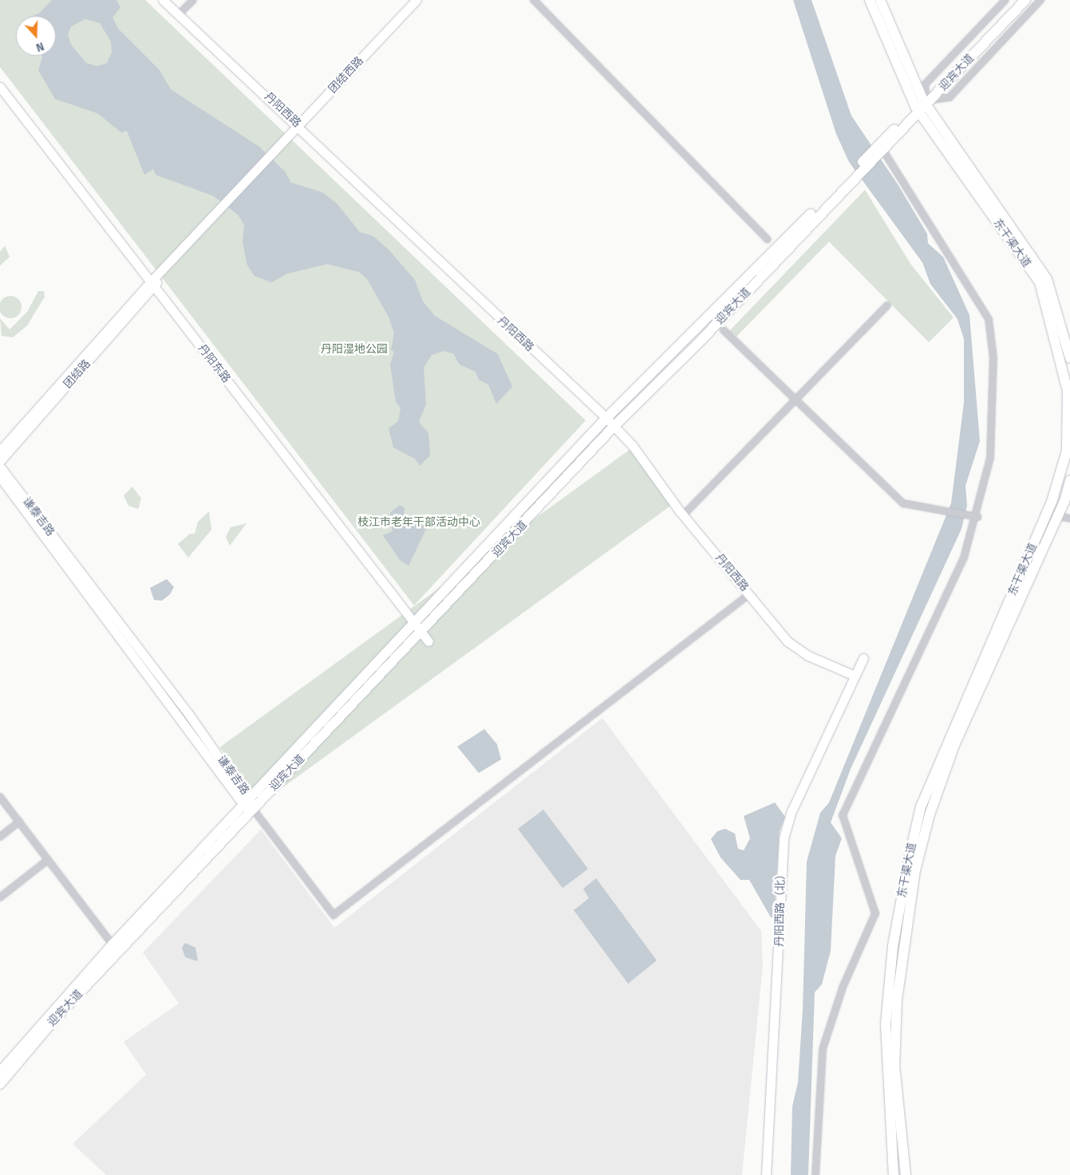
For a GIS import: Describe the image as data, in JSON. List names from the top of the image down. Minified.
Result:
{"streets":{"main road":["迎宾大道","东干渠大道"],"street":["团结西路","丹阳西路","丹阳东路","团结路","谦泰吉路","丹阳西路（北）"]},"crossings":[["迎宾大道","丹阳西路"],["迎宾大道","东干渠大道"],["迎宾大道","丹阳东路"],["迎宾大道","谦泰吉路"],["团结西路","丹阳西路"],["团结西路","丹阳东路"],["团结西路","团结路"],["丹阳西路","丹阳西路（北）"],["丹阳东路","团结路"]],"parks":["丹阳湿地公园","枝江市老年干部活动中心"],"north":"bottom"}
